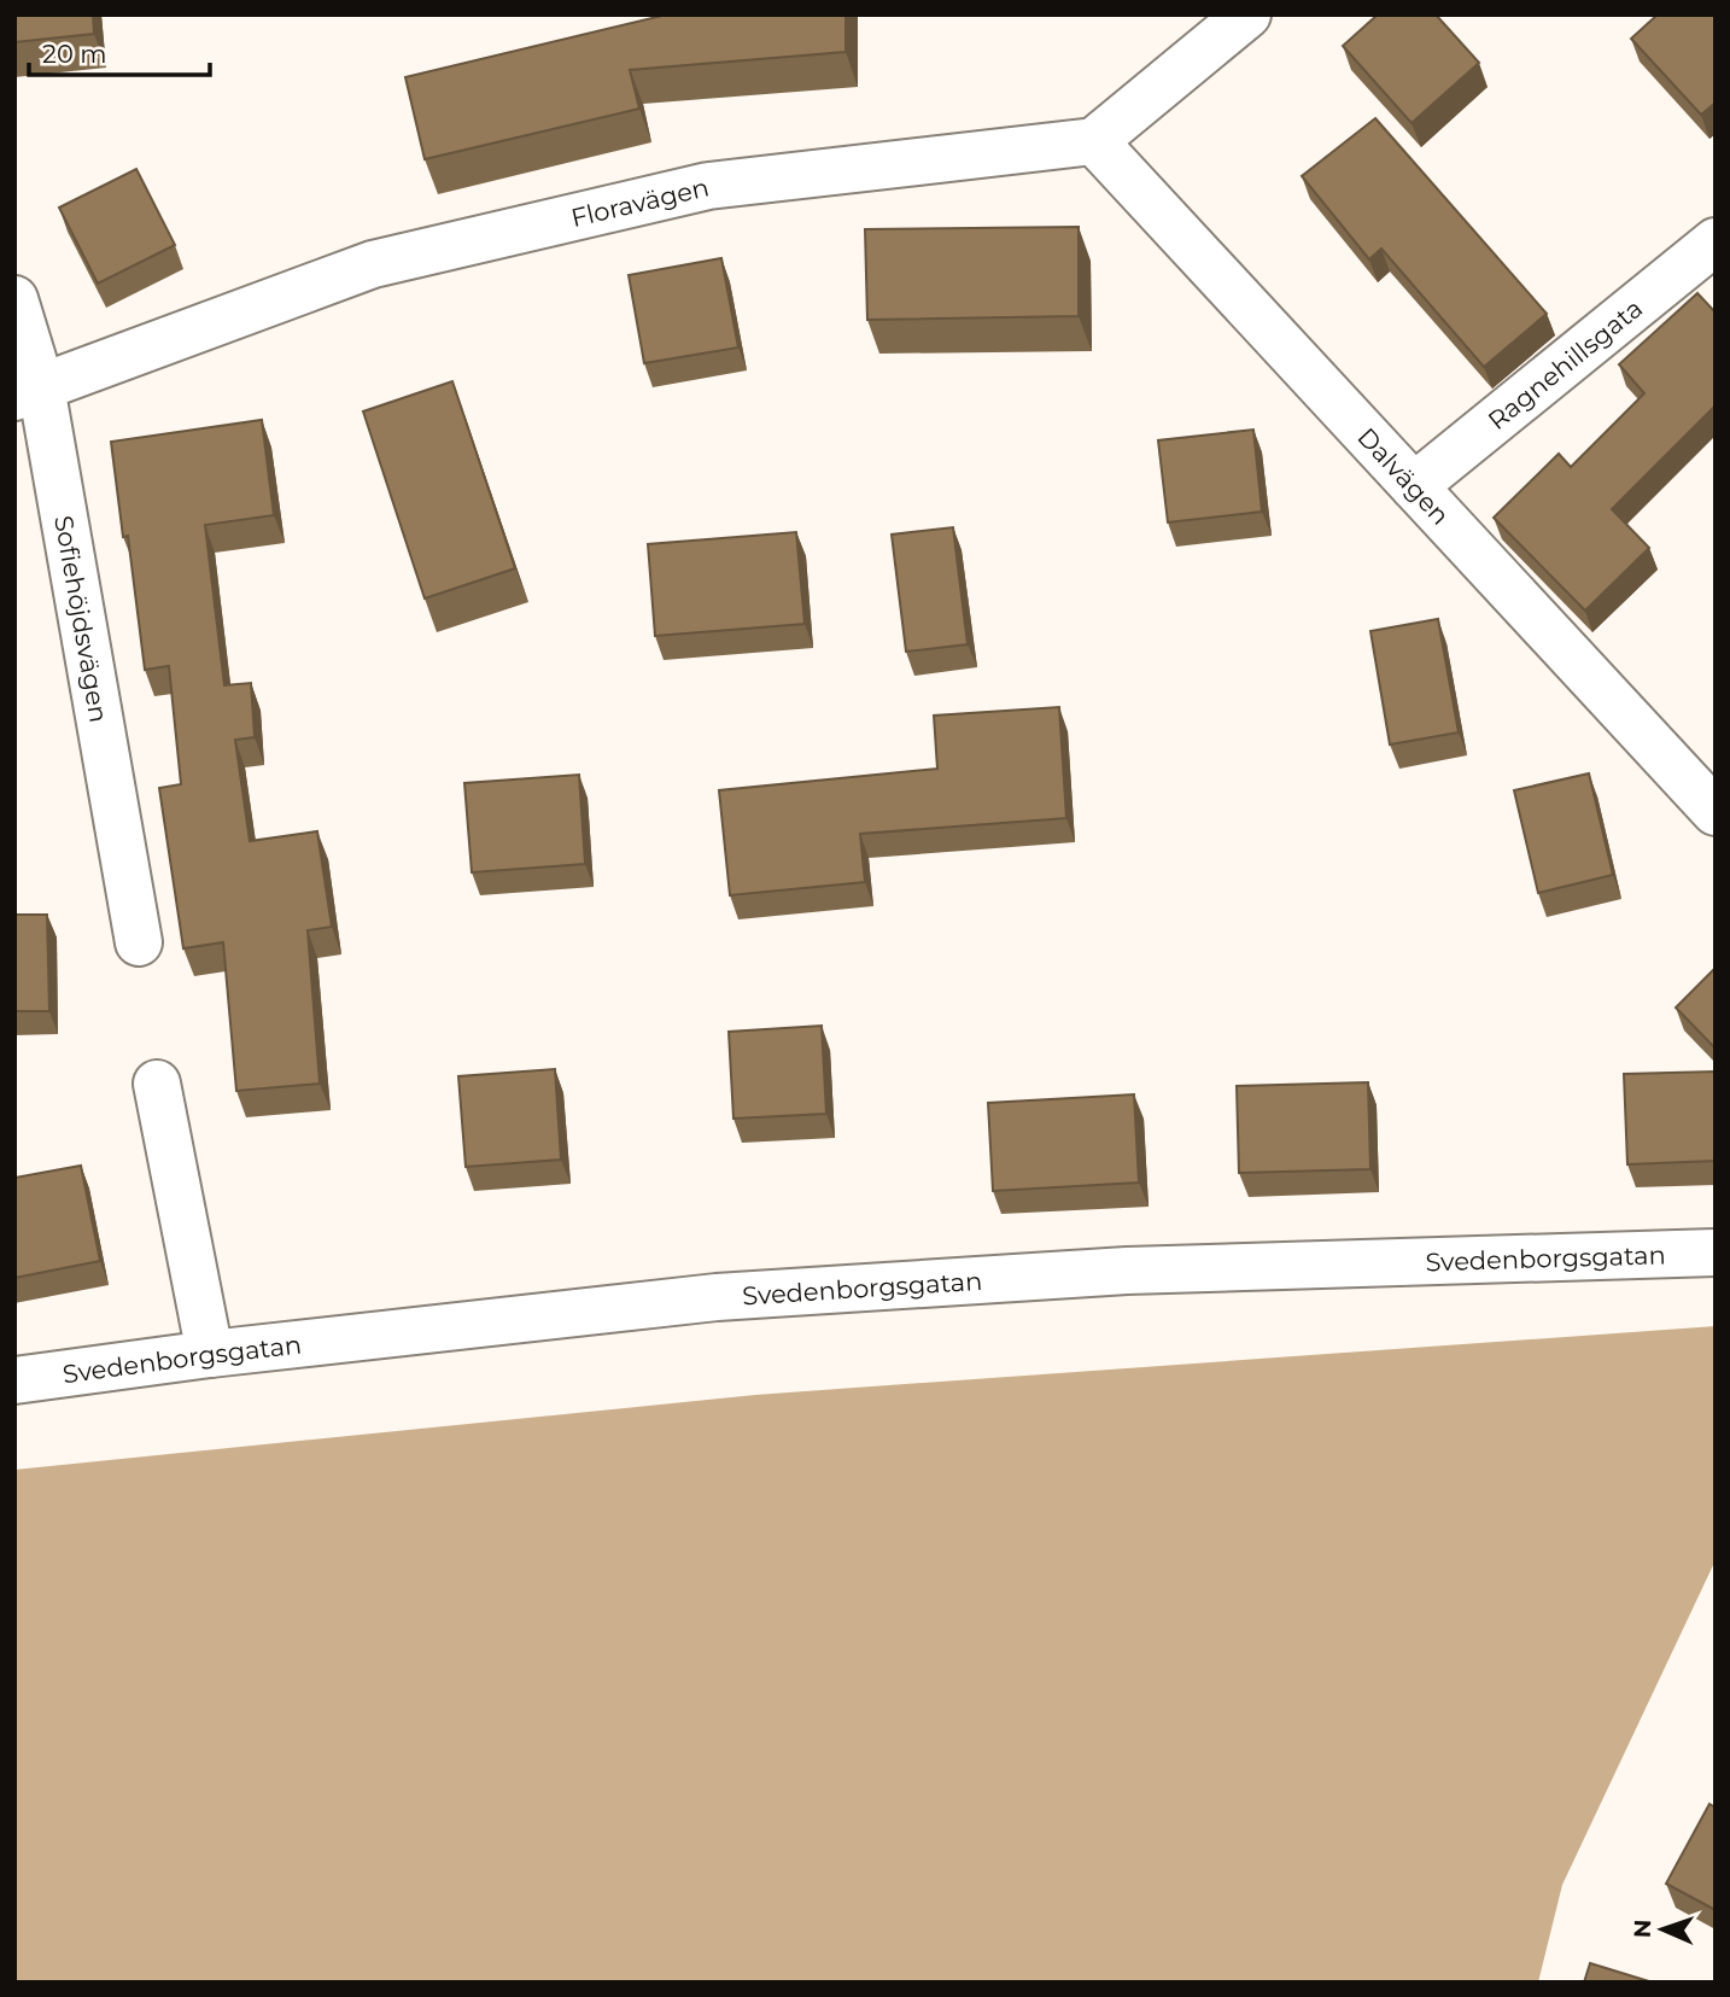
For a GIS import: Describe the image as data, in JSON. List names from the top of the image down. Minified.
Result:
{"streets":{"street":["Floravägen","Ragnehillsgata","Dalvägen","Sofiehöjdsvägen","Svedenborgsgatan"]},"crossings":[["Floravägen","Dalvägen"],["Floravägen","Sofiehöjdsvägen"],["Ragnehillsgata","Dalvägen"]],"scale_bar":"20 m","north":"left"}
